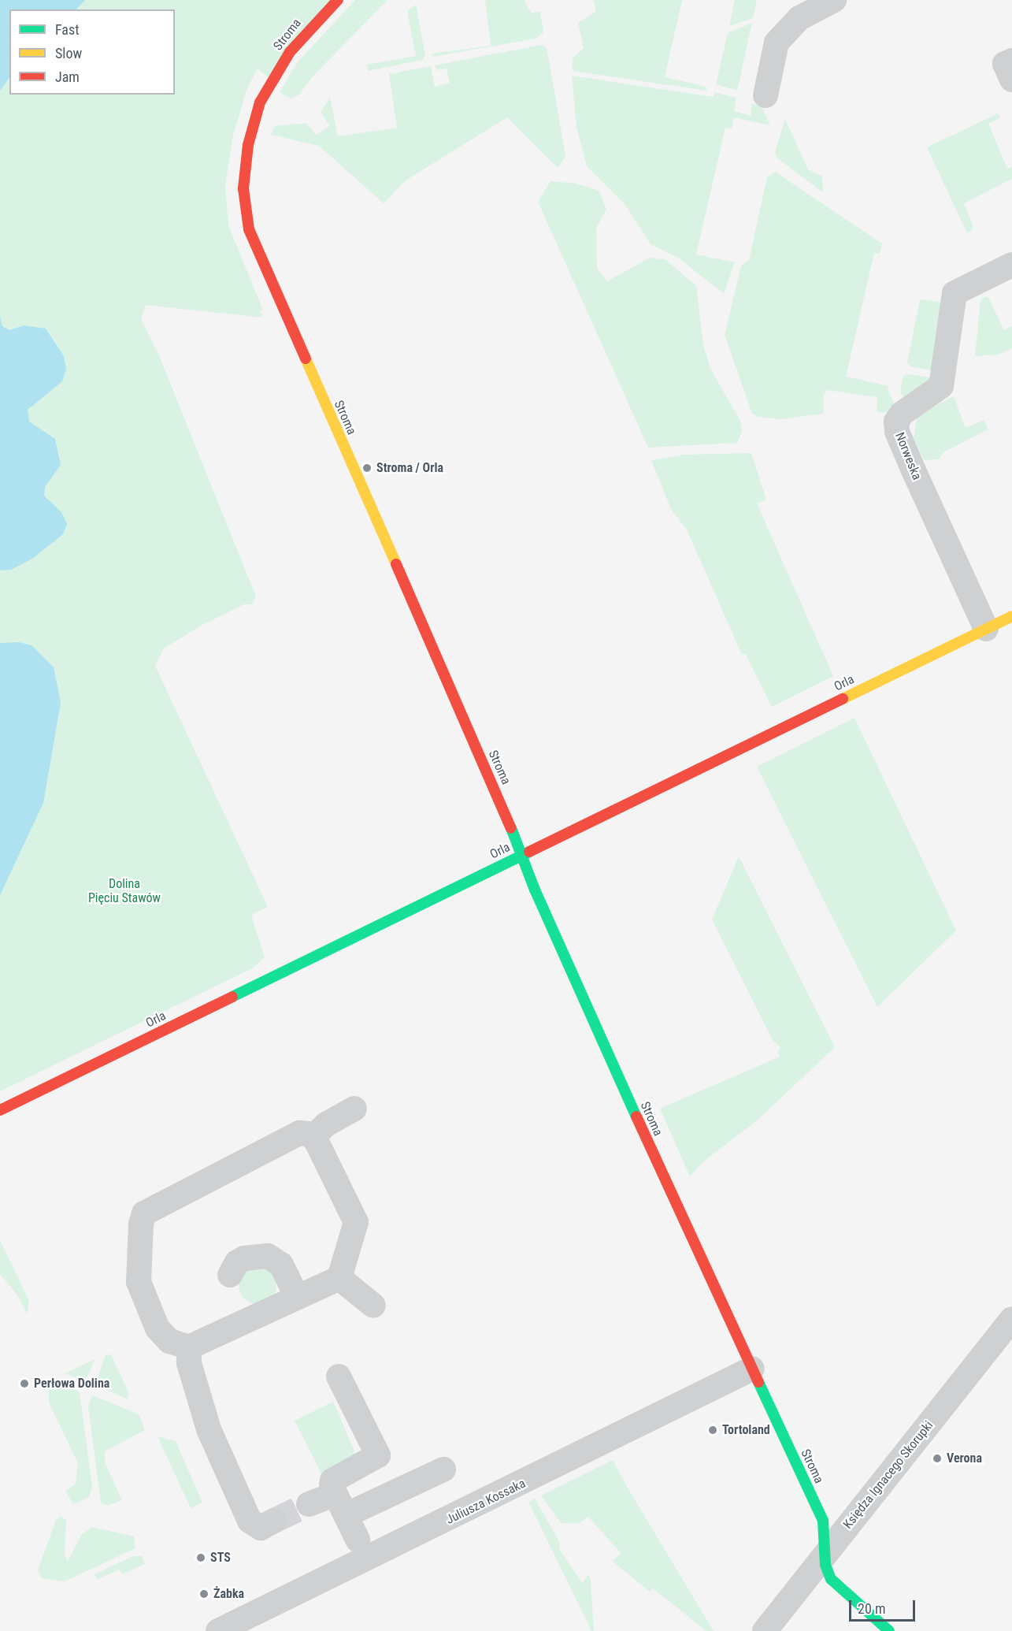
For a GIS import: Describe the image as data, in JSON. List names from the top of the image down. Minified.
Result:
{"streets":{"street":["Stroma","Norweska","Orla","Księdza Ignacego Skorupki","Juliusza Kossaka"]},"crossings":[["Stroma","Orla"],["Stroma","Księdza Ignacego Skorupki"],["Stroma","Juliusza Kossaka"],["Norweska","Orla"]],"parks":["Dolina Pięciu Stawów"],"places":["Stroma / Orla","Perłowa Dolina","Tortoland","Verona","STS","Żabka"],"legend":["Fast","Slow","Jam"],"scale_bar":"20 m"}
